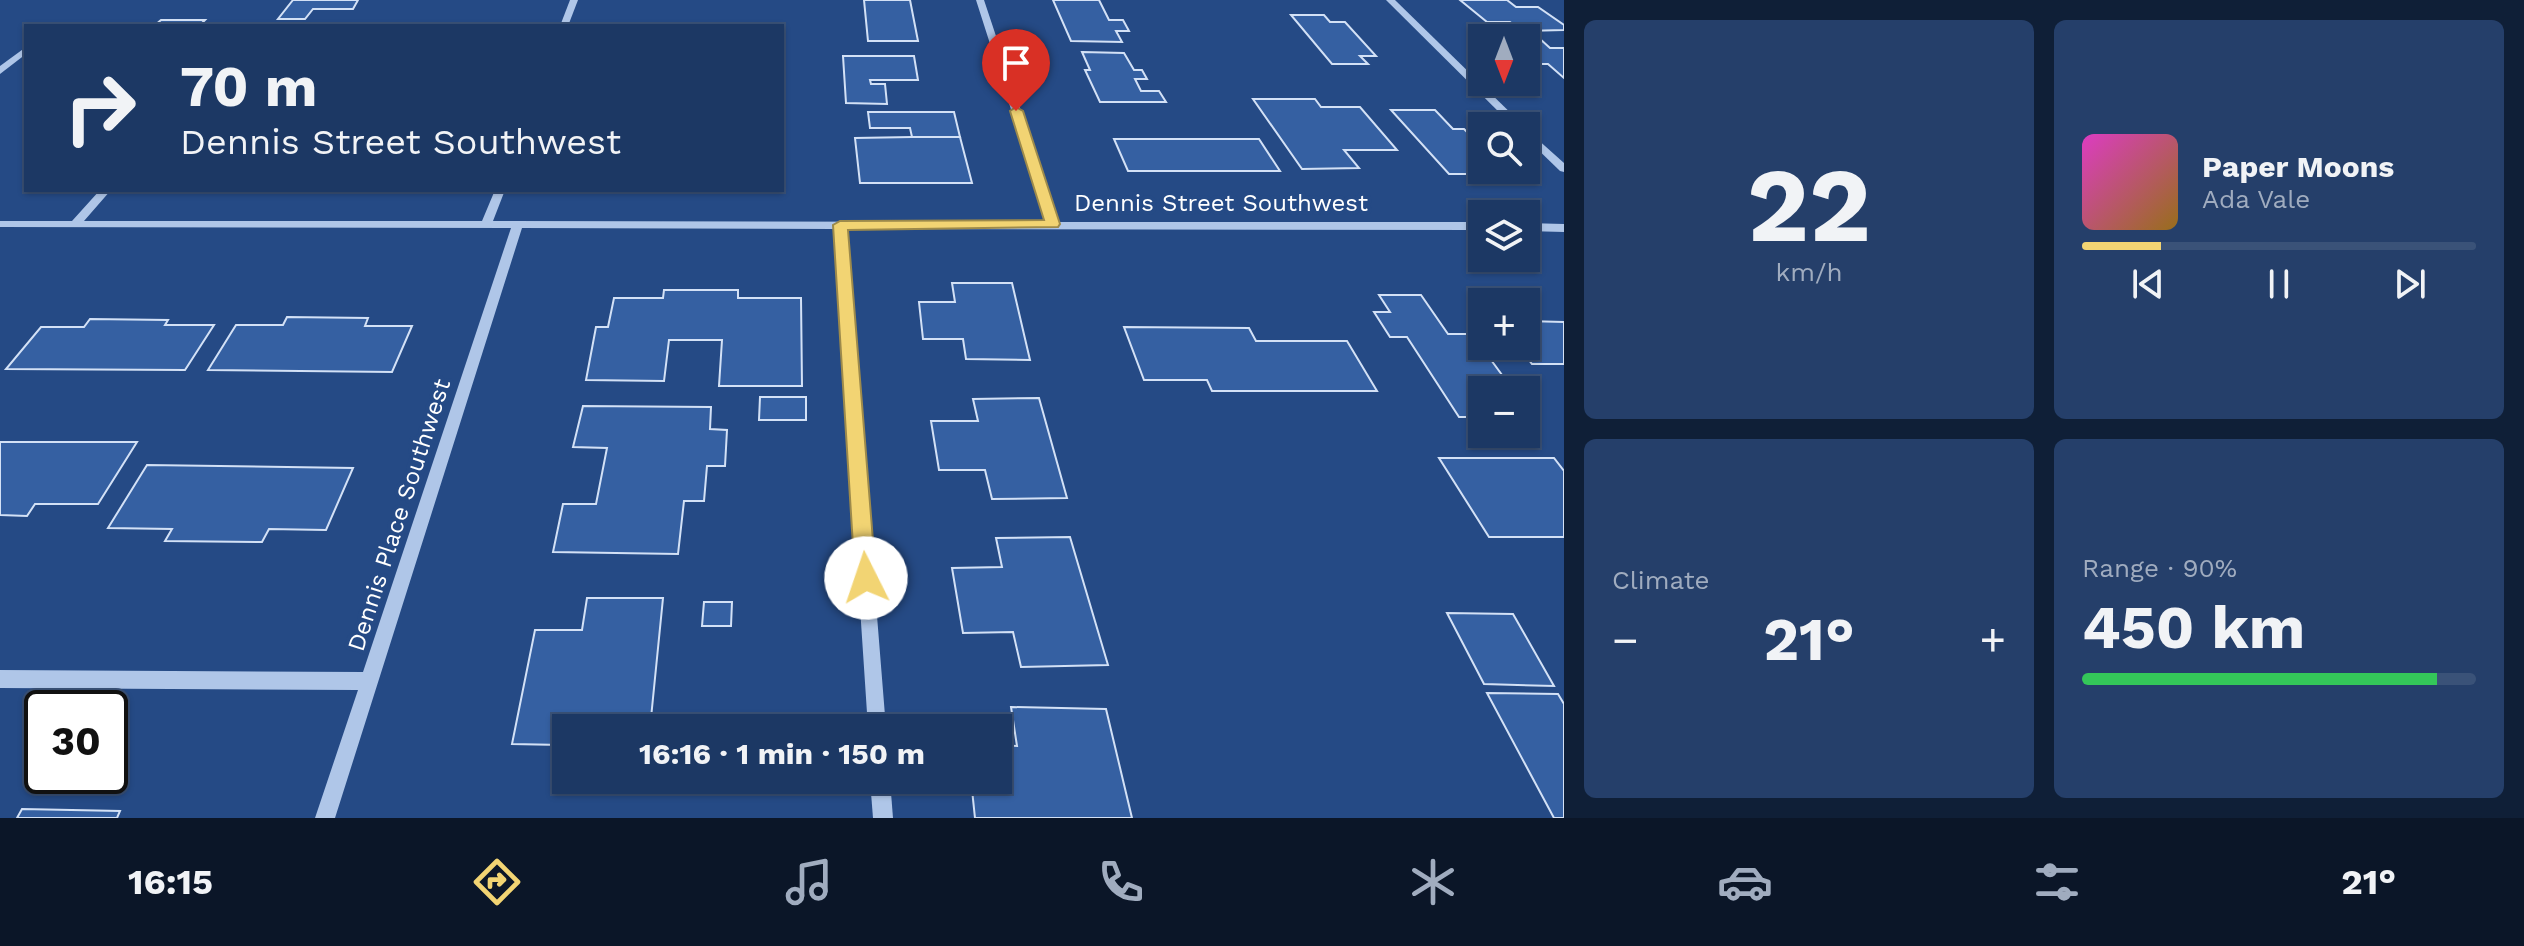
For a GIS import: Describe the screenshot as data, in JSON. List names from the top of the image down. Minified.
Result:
{"streets":{"street":["Dennis Street Southwest","Dennis Place Southwest"]},"crossings":[["Dennis Street Southwest","Dennis Place Southwest"]],"north":"bottom","page":{"tile":[["22","km/h"],"Climate",["Range · 90%","450 km"]],"map_buttons":["+","−"],"turn":["70 m","Dennis Street Southwest"],"song":["Paper Moons","Ada Vale"],"heat":["−","21°","+"],"limit":"30","trip":"16:16 · 1 min · 150 m","tabs":["16:15","21°"]}}
